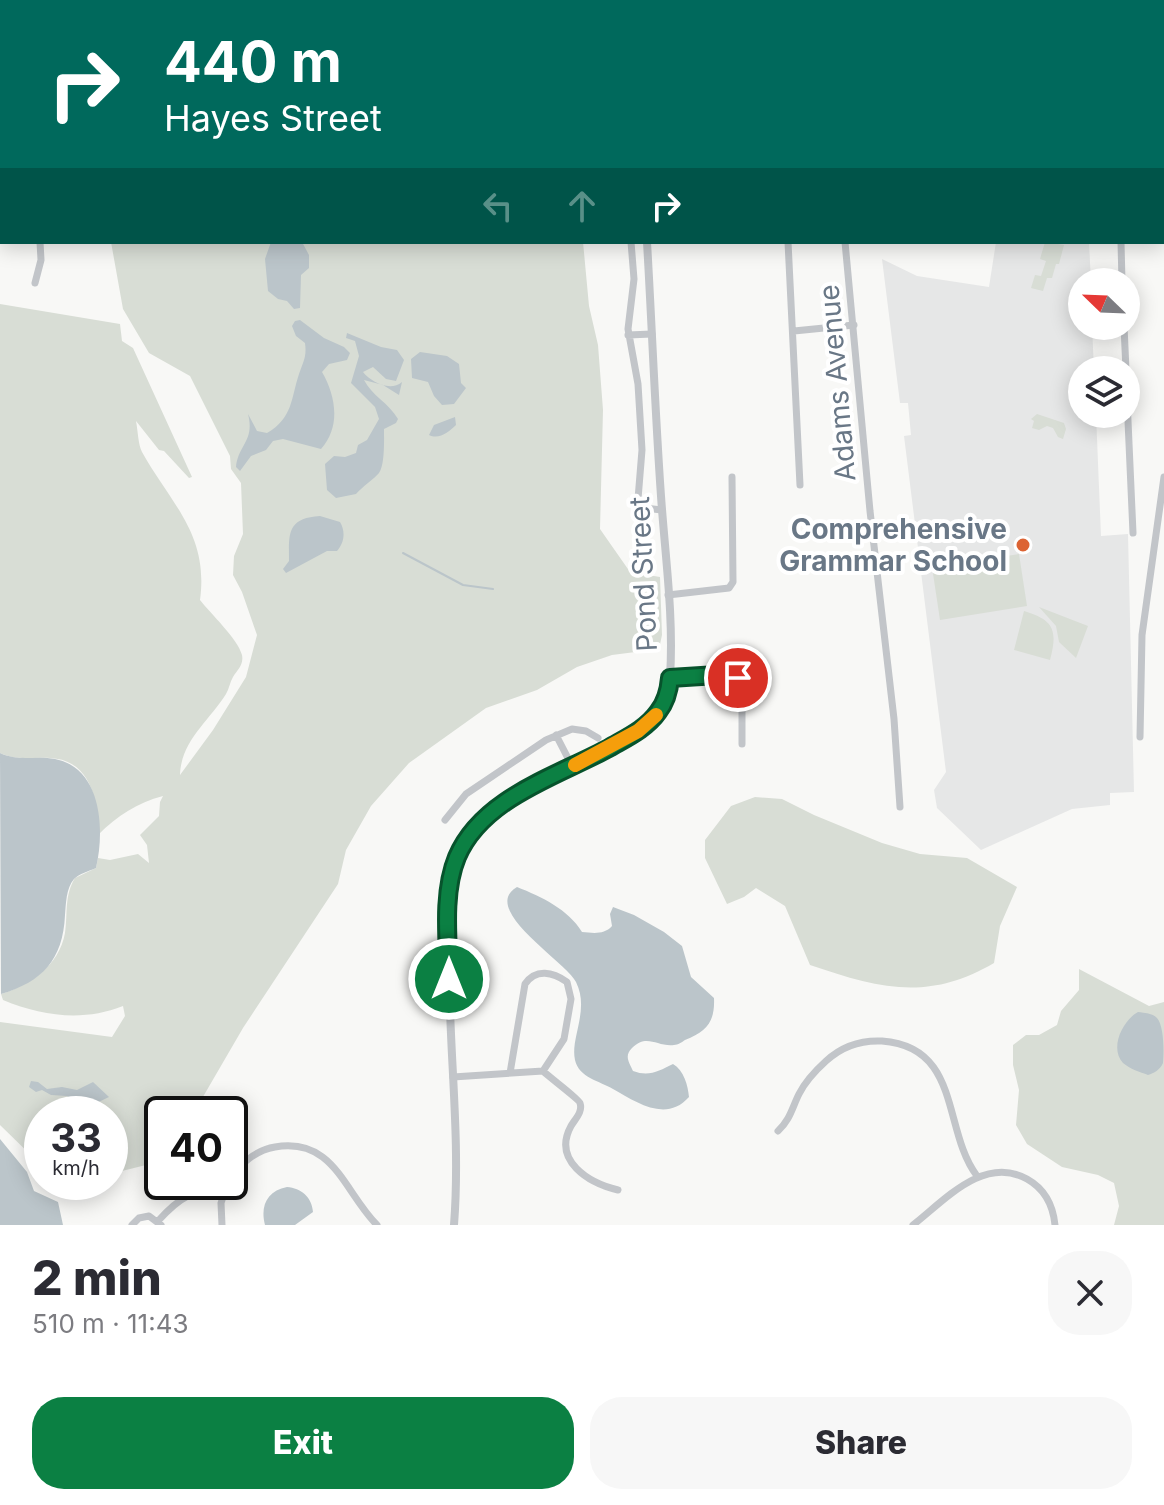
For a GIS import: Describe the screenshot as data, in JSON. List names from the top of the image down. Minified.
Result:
{"streets":{"street":["Adams Avenue","Pond Street"]},"places":["Comprehensive Grammar School"],"north":"top left","page":{"turn":["440 m","Hayes Street"],"speed":"33 km/h","limit":"40","heading":["2 min","510 m · 11:43"],"buttons":["Exit","Share"]}}
